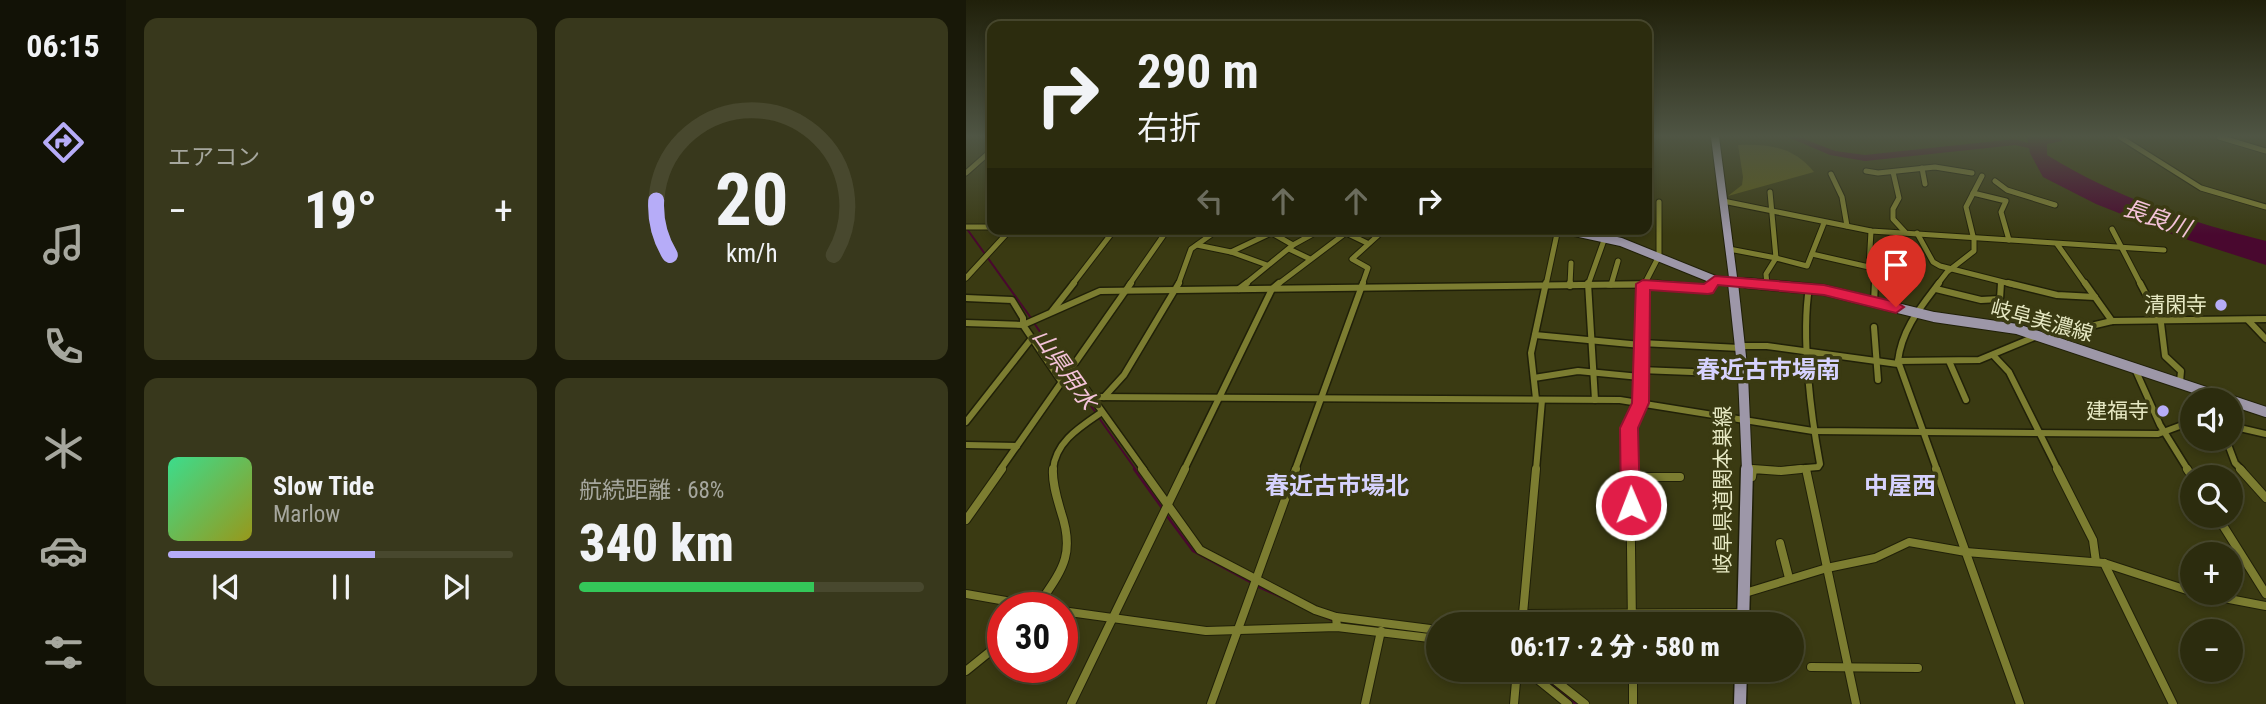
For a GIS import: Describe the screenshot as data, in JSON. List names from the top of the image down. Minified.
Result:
{"streets":{"main road":["岐阜美濃線","岐阜県道関本巣線"]},"crossings":[["岐阜美濃線","岐阜県道関本巣線"]],"districts":["春近古市場南","春近古市場北","中屋西"],"water":["長良川","山県用水"],"places":["清閑寺","建福寺"],"page":{"tabs":"06:15","tile":["エアコン",["航続距離 · 68%","340 km"]],"turn":["290 m","右折"],"heat":["−","19°","+"],"map_buttons":["+","−"],"song":["Slow Tide","Marlow"],"limit":"30","trip":"06:17 · 2 分 · 580 m","gauge":["20","km/h"]}}
